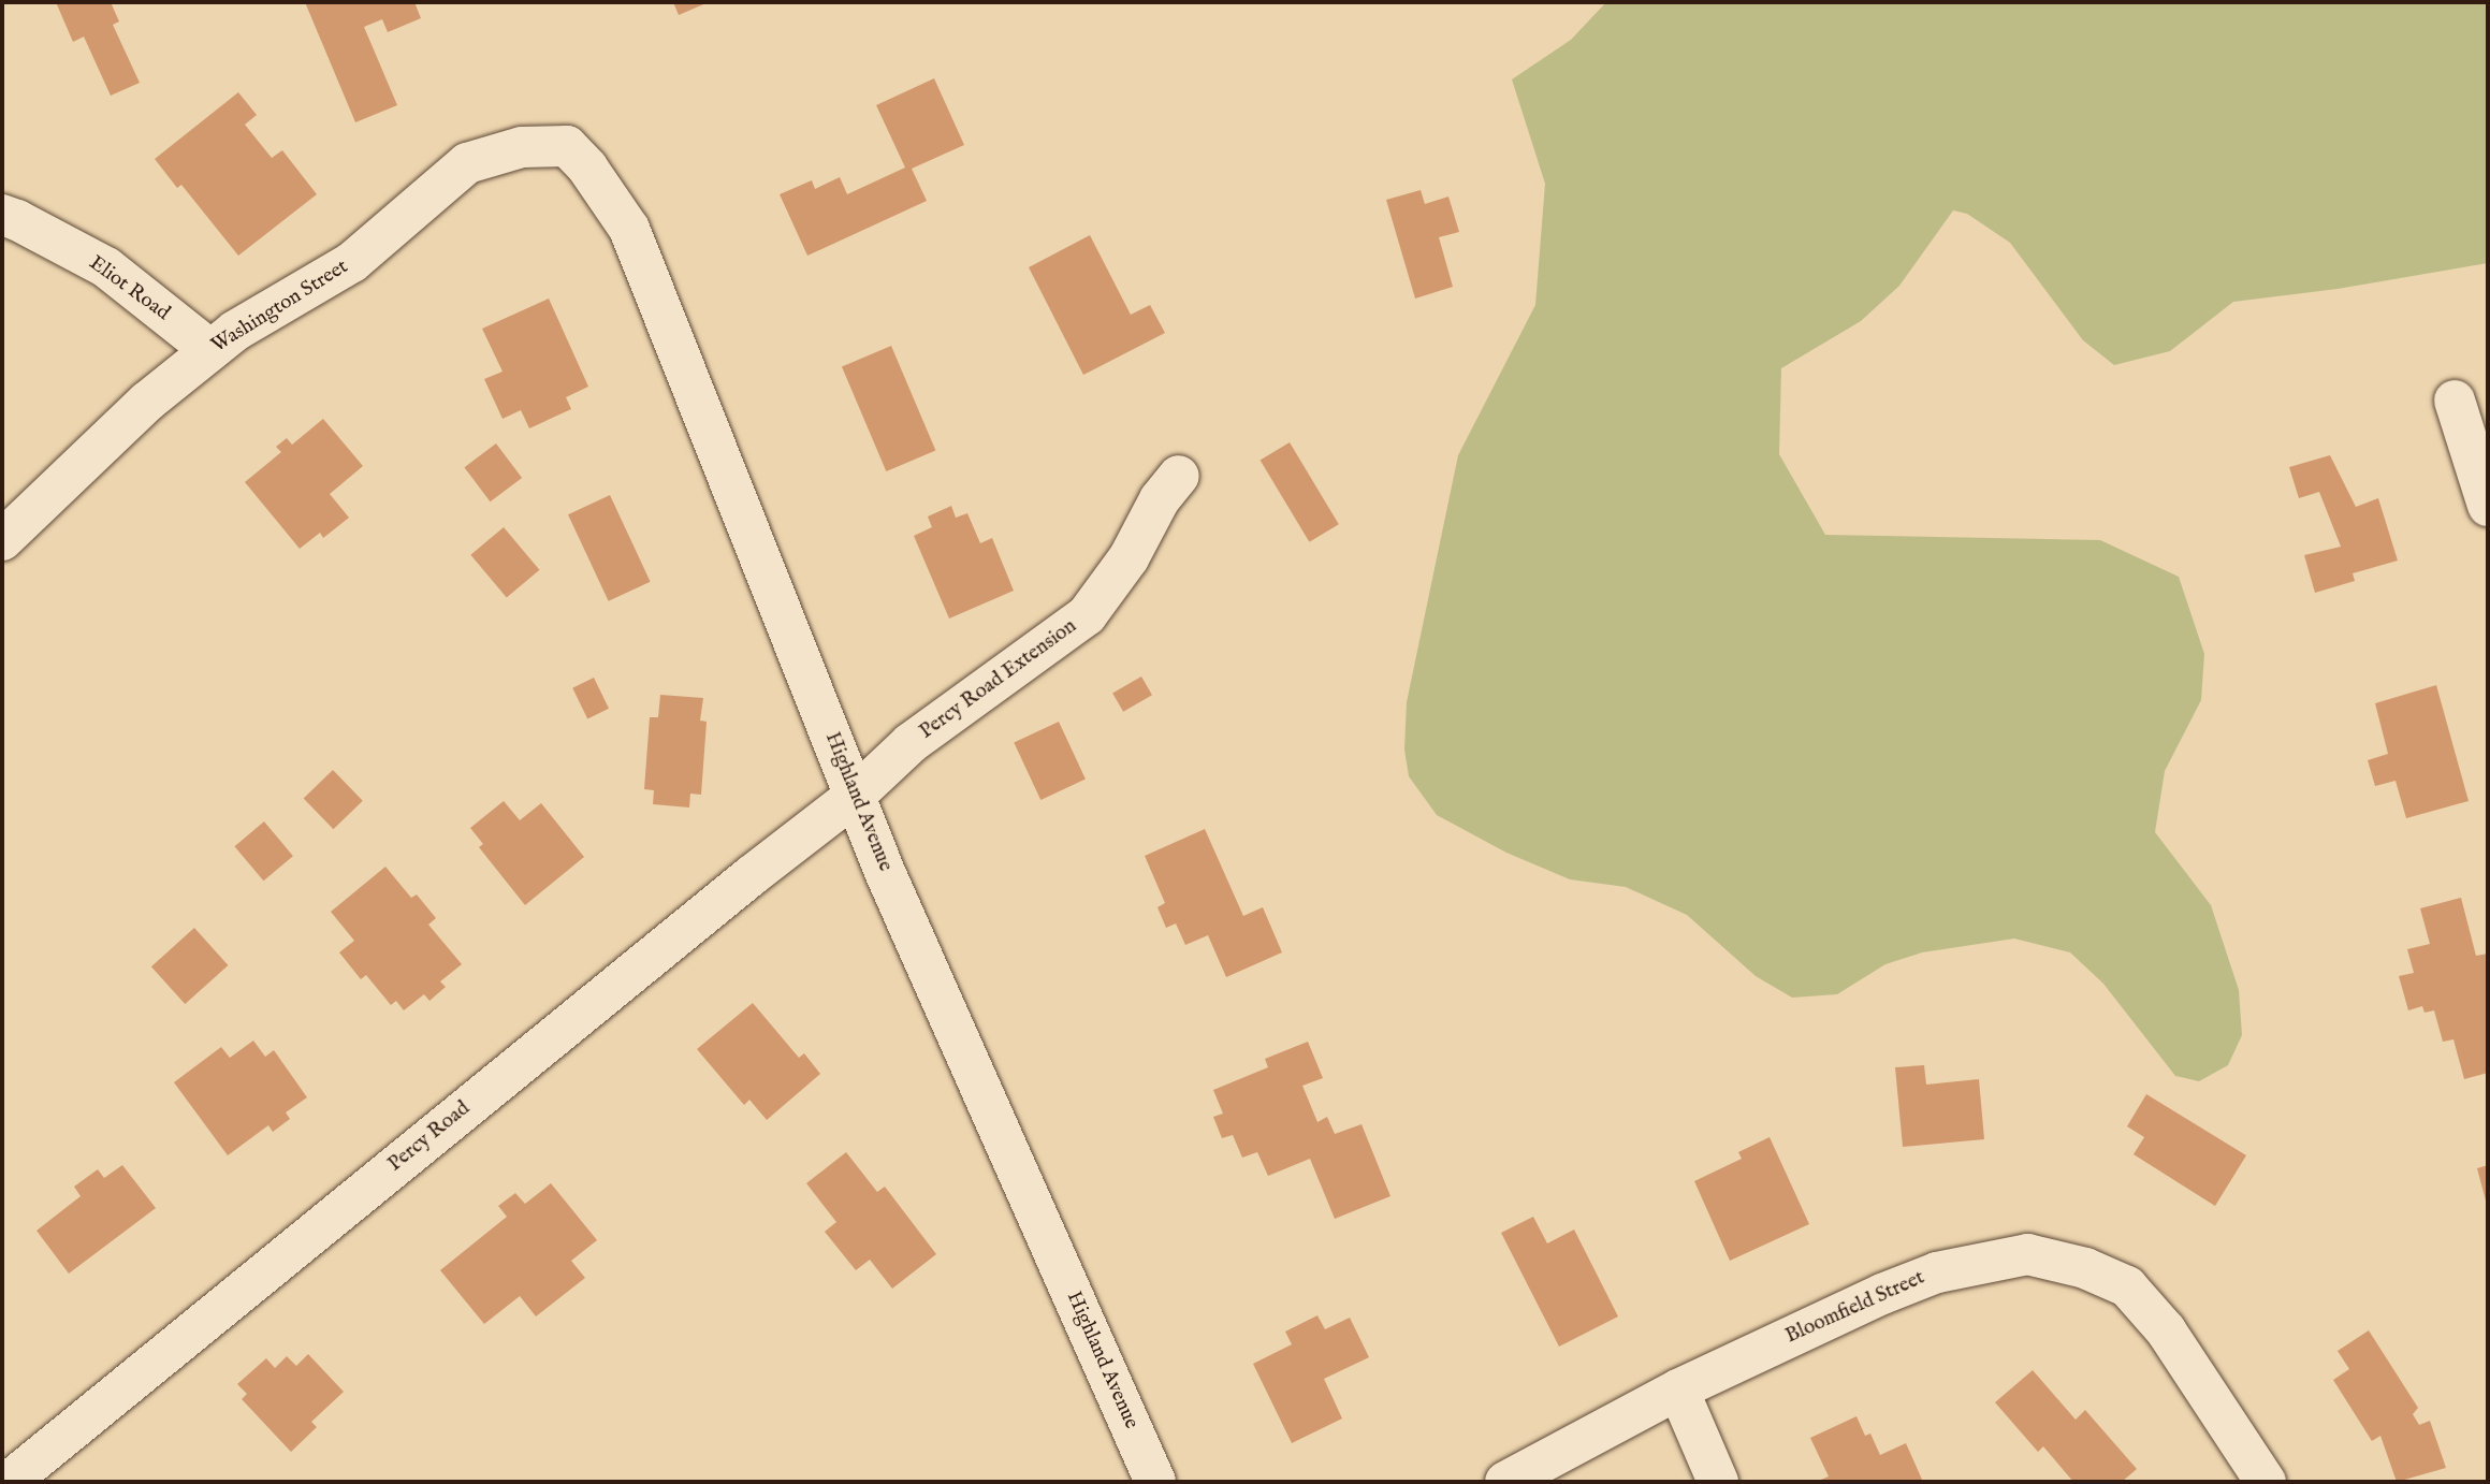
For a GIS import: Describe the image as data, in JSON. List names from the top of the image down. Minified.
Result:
{"streets":{"street":["Eliot Road","Washington Street","Percy Road Extension","Highland Avenue","Percy Road","Bloomfield Street"]},"crossings":[["Eliot Road","Washington Street"],["Washington Street","Highland Avenue"],["Percy Road Extension","Highland Avenue"],["Percy Road Extension","Percy Road"],["Highland Avenue","Percy Road"]]}
